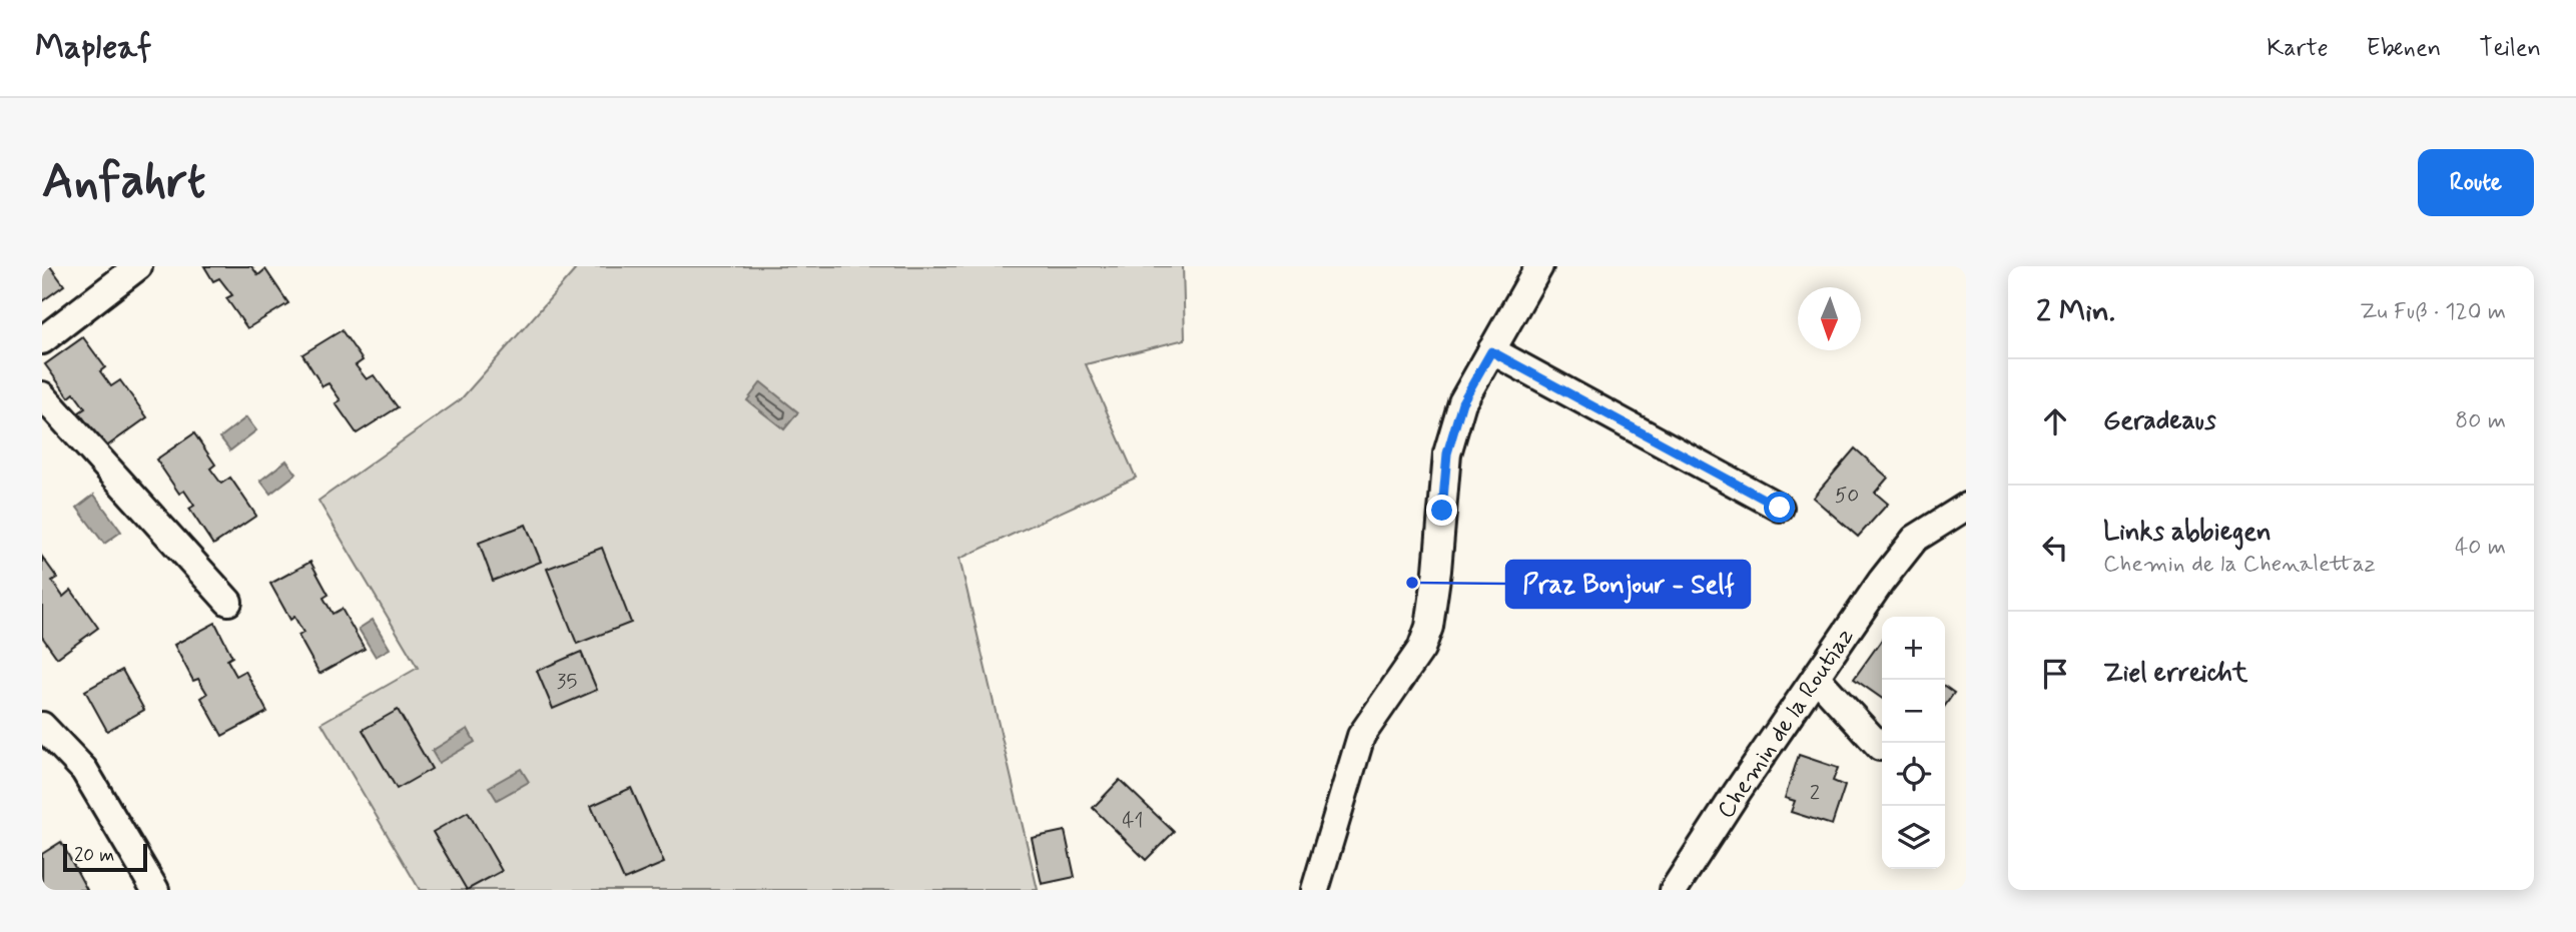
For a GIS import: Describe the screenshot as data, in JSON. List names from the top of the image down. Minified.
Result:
{"streets":{"street":["Chemin de la Routiaz"]},"places":["Praz Bonjour - Self"],"house_numbers":["50","35","2","41"],"scale_bar":"20 m","north":"bottom","page":{"header":"Mapleaf","nav":["Karte","Ebenen","Teilen"],"buttons":"Route","title":"Anfahrt","heading":["2 Min.","Zu Fuß · 120 m"],"list":[["Geradeaus","80 m"],["Links abbiegen","Chemin de la Chenalettaz","40 m"],"Ziel erreicht"],"map_buttons":["+","−"],"scale":"20 m"}}
